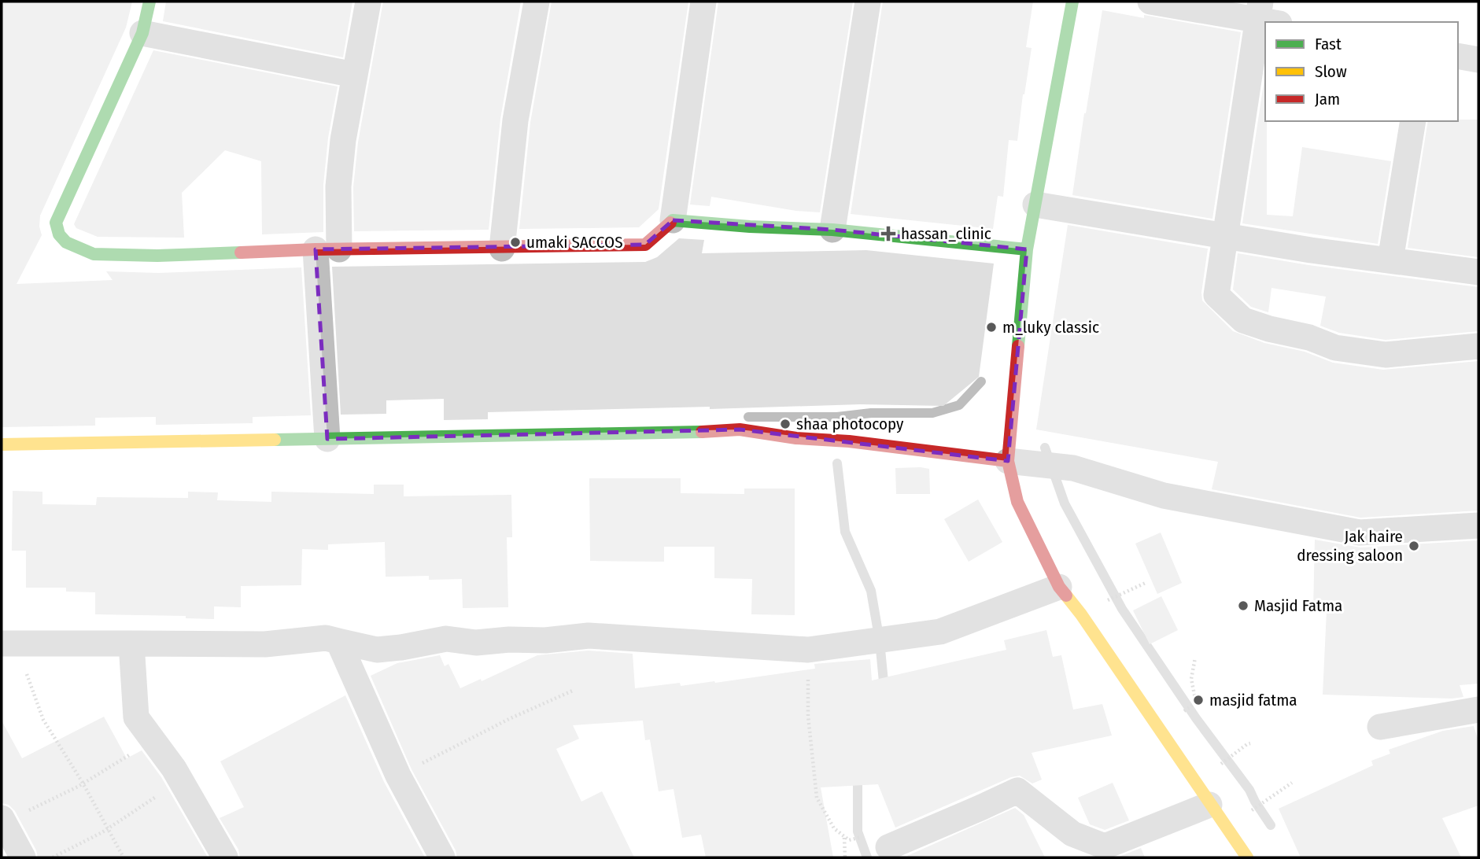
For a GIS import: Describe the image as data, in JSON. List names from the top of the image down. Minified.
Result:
{"places":{"health":["hassan_clinic"],"other":["umaki SACCOS","m_luky classic","shaa photocopy","Jak haire dressing saloon","Masjid Fatma","masjid fatma"]},"legend":["Fast","Slow","Jam"]}
